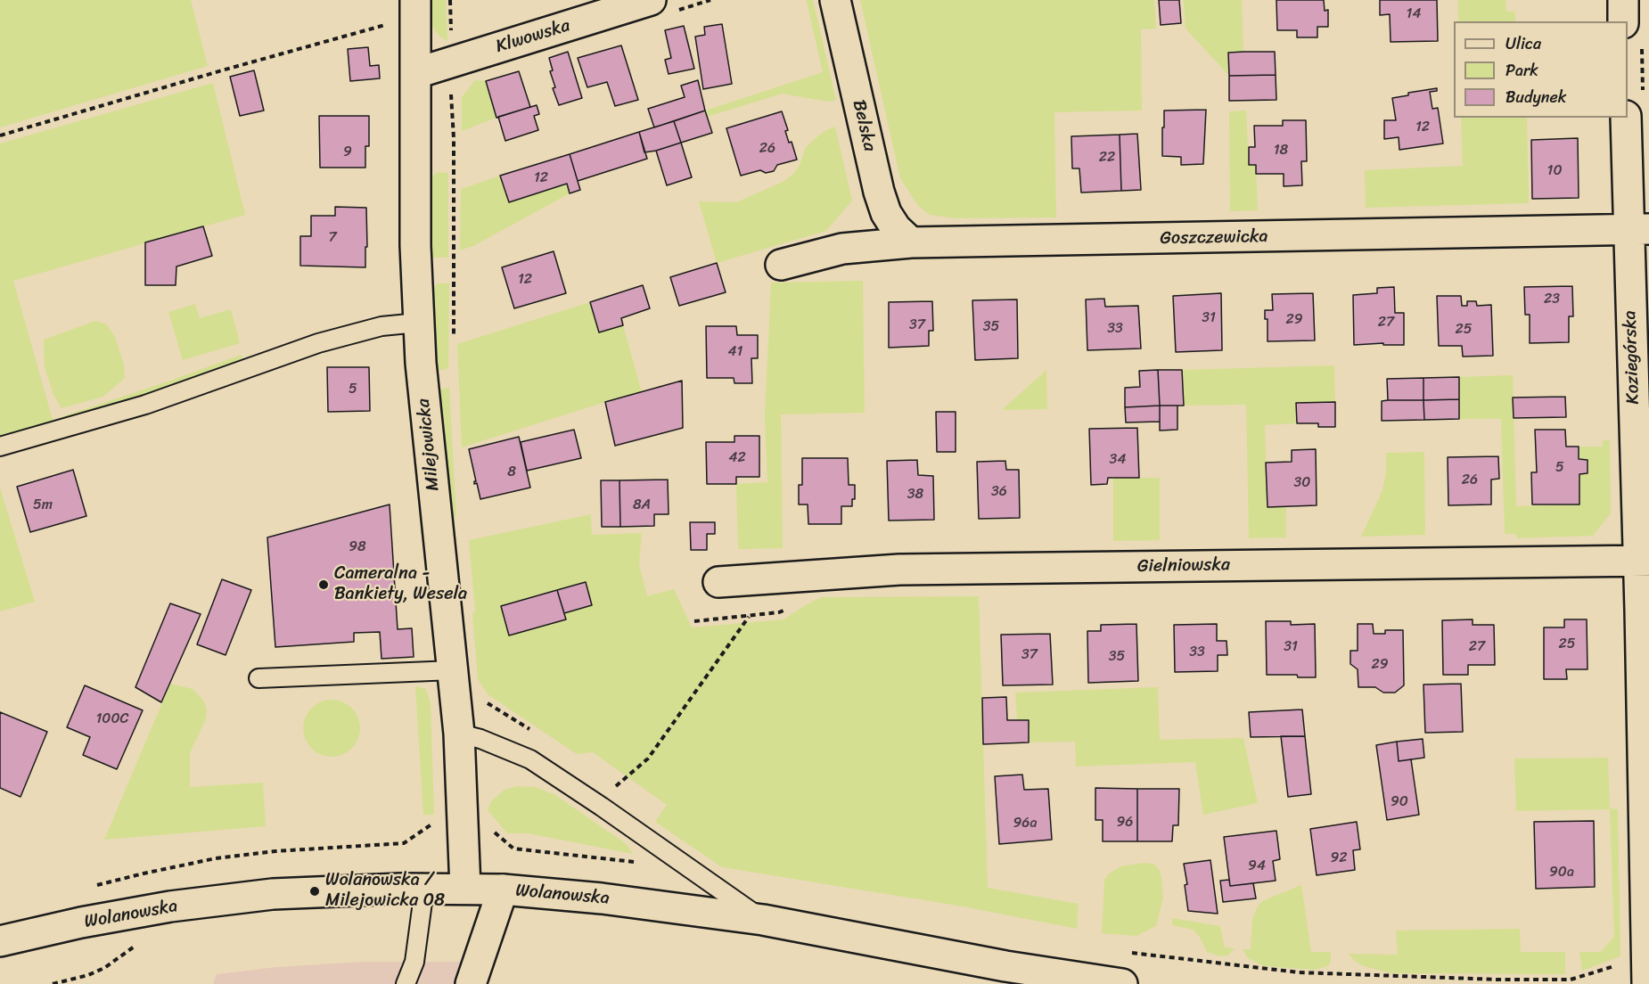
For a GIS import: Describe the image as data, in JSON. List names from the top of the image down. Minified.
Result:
{"streets":{"street":["Klwowska","Belska","Goszczewicka","Koziegórska","Milejowicka","Gielniowska","Wolanowska"]},"crossings":[["Klwowska","Milejowicka"],["Belska","Goszczewicka"],["Goszczewicka","Koziegórska"],["Koziegórska","Gielniowska"],["Milejowicka","Wolanowska"]],"places":["Cameralna - Bankiety, Wesela","Wolanowska / Milejowicka 08"],"house_numbers":["14","12","26","18","9","22","10","12","7","12","23","31","29","27","37","35","33","25","41","5","42","34","5","8","26","30","36","38","5m","8A","98","25","31","27","33","37","35","29","100C","90","96","96a","92","94","90a"],"legend":["Ulica","Park","Budynek"]}
